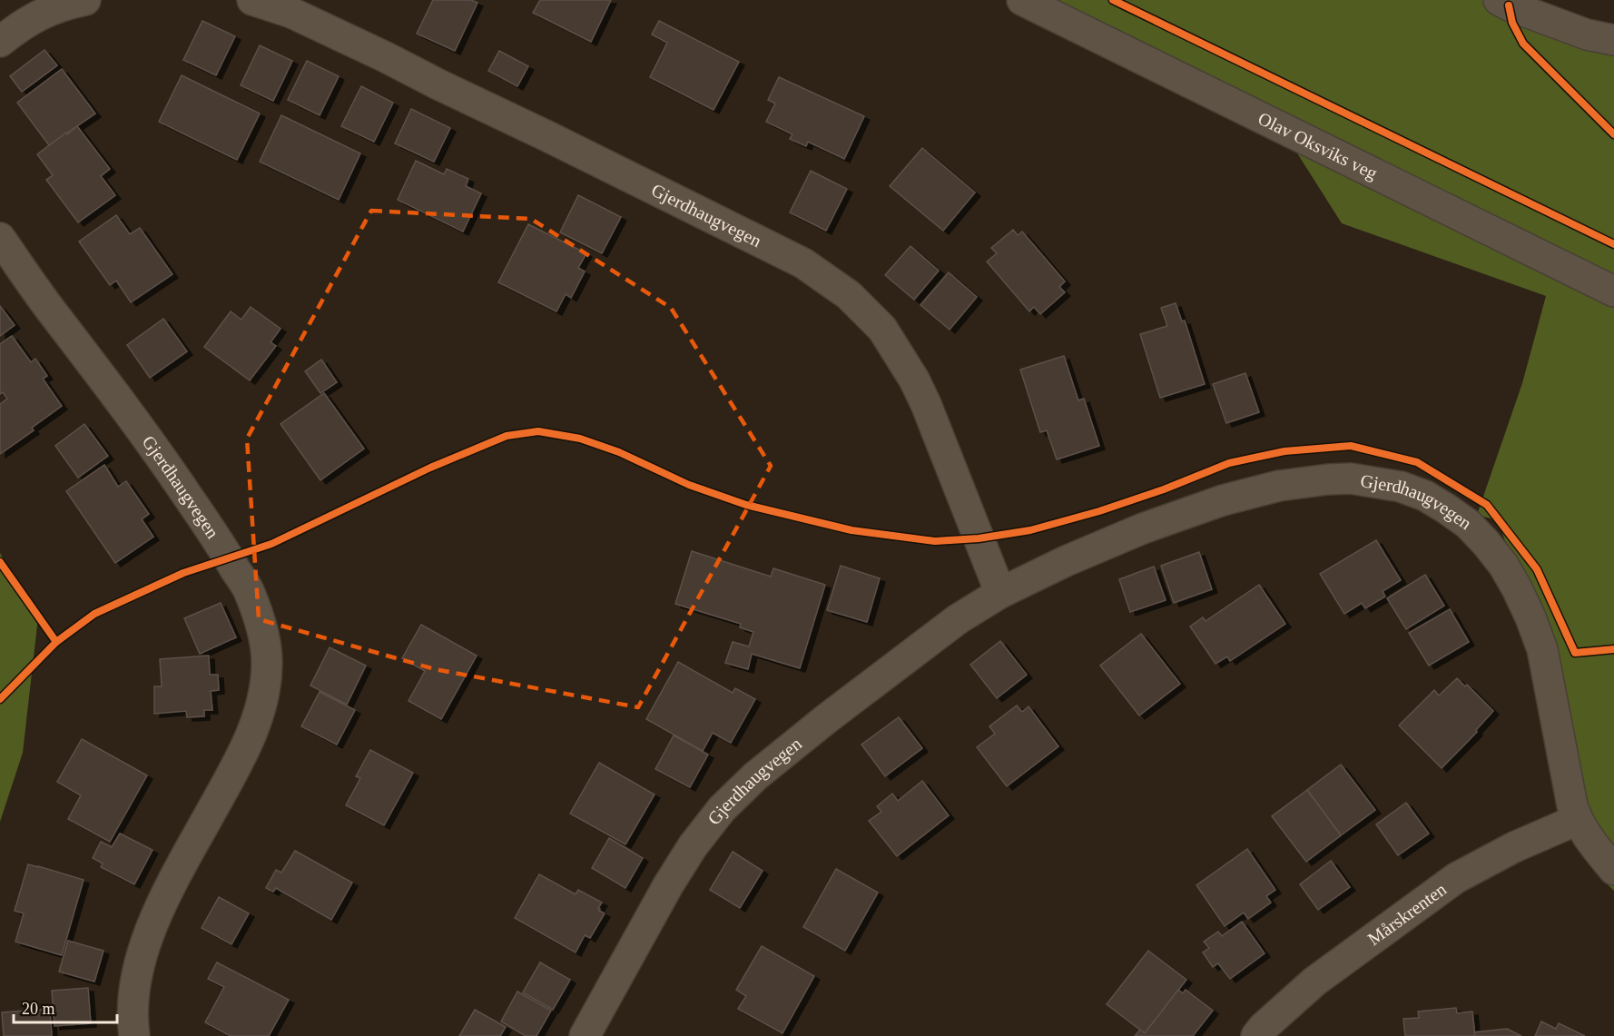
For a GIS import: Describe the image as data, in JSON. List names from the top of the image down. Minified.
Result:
{"streets":{"street":["Olav Oksviks veg","Gjerdhaugvegen","Mårskrenten"]},"crossings":[["Gjerdhaugvegen","Mårskrenten"]],"scale_bar":"20 m"}
